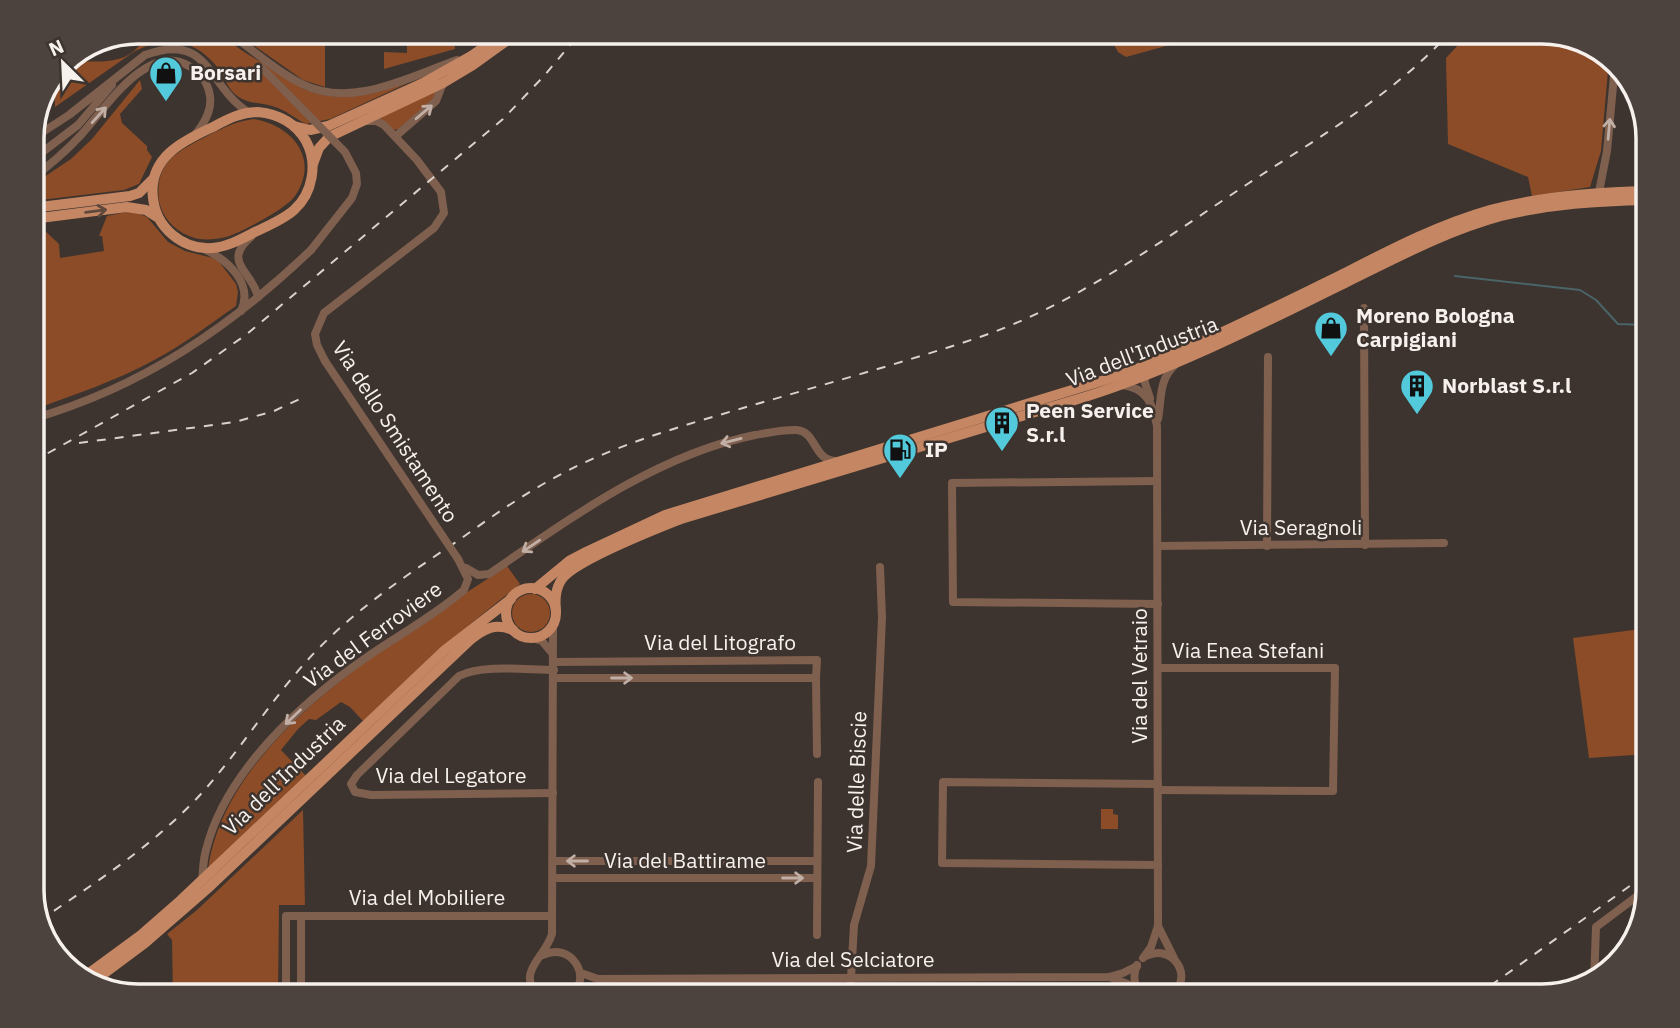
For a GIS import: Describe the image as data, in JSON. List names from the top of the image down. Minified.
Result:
{"streets":{"main road":["Via dell'Industria"],"street":["Via dello Smistamento","Via Seragnoli","Via del Ferroviere","Via del Litografo","Via Enea Stefani","Via del Vetraio","Via del Legatore","Via delle Biscie","Via del Battirame","Via del Mobiliere","Via del Selciatore"]},"crossings":[["Via dell'Industria","Via del Ferroviere"],["Via dell'Industria","Via del Vetraio"],["Via dello Smistamento","Via del Ferroviere"],["Via Seragnoli","Via del Vetraio"],["Via del Litografo","Via del Legatore"],["Via Enea Stefani","Via del Vetraio"],["Via del Vetraio","Via del Selciatore"],["Via delle Biscie","Via del Selciatore"]],"one_way":["Via del Ferroviere"],"places":{"shop":["Borsari","Moreno Bologna Carpigiani"],"building":["Norblast S.r.l","Peen Service S.r.l"],"fuel station":["IP"]},"north":"top left"}
